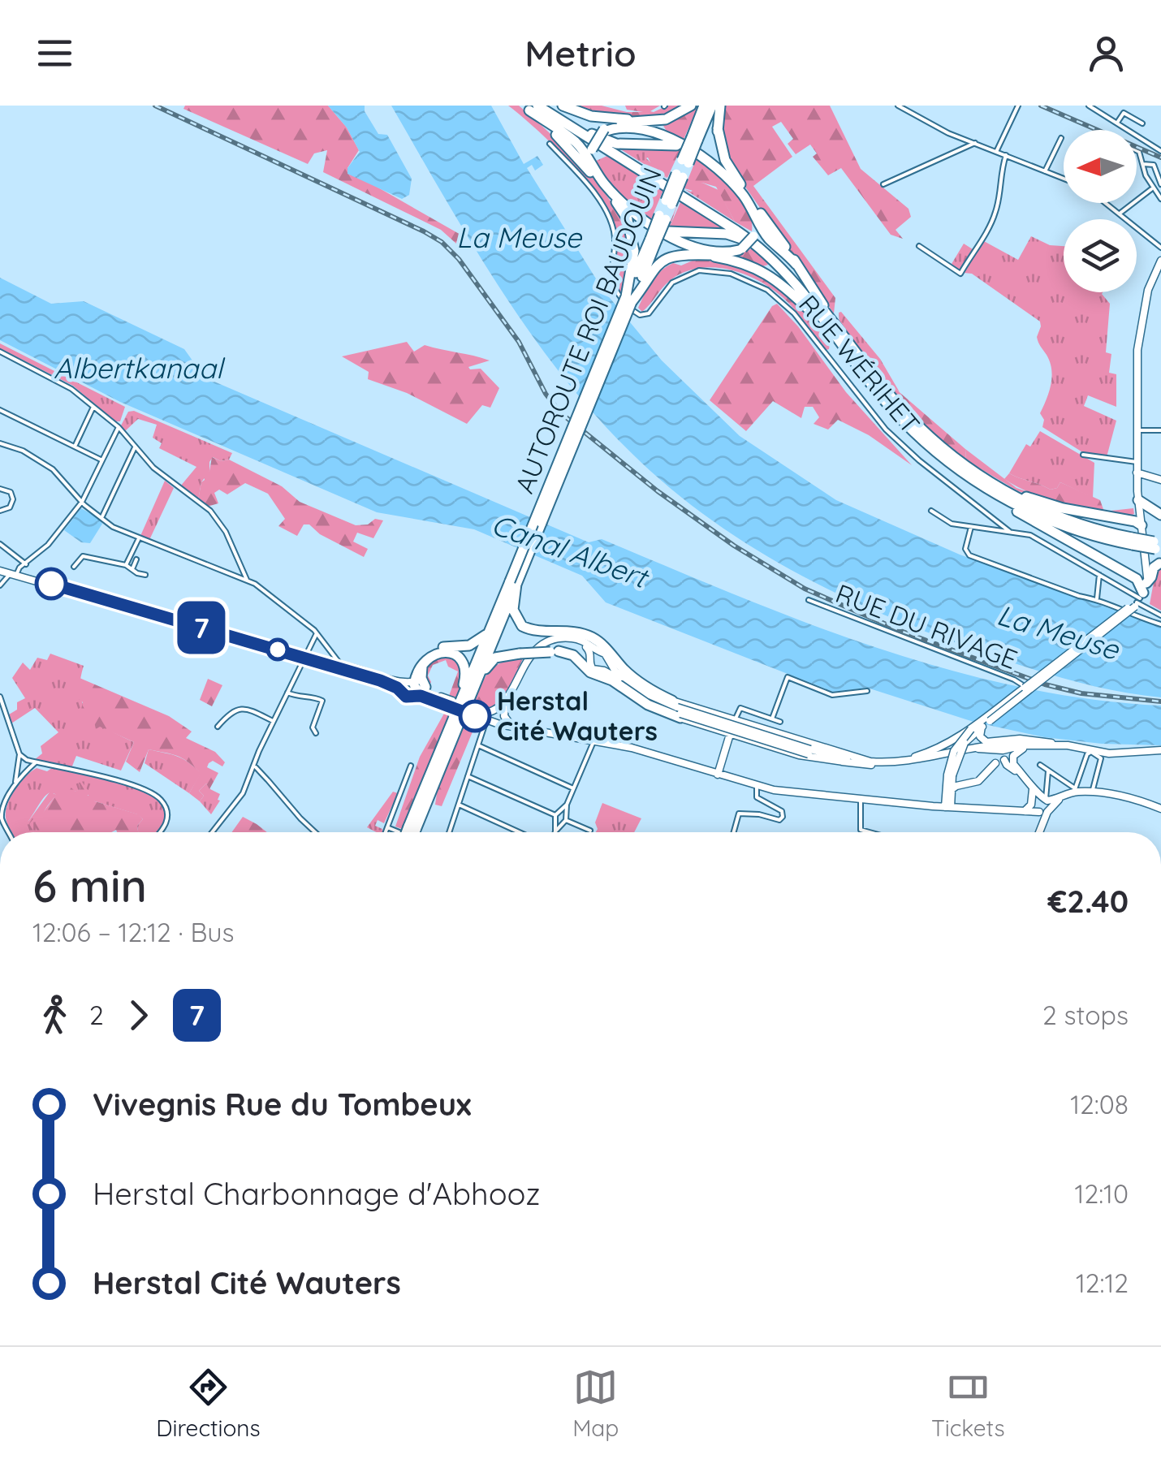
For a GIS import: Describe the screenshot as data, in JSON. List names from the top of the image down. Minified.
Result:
{"streets":{"highway":["AUTOROUTE ROI BAUDOUIN"],"street":["RUE WÉRIHET","RUE DU RIVAGE"]},"water":["La Meuse","Albertkanaal","Canal Albert"],"places":["Herstal Cité Wauters"],"lines":["bus line 7"],"north":"left","page":{"header":"Metrio","on_map":"7","heading":["6 min","12:06 – 12:12 · Bus","€2.40"],"legs":["2","7","2 stops"],"list":[{"name":"Vivegnis Rue du Tombeux","value":"12:08"},{"name":"Herstal Charbonnage d'Abhooz","value":"12:10"},{"name":"Herstal Cité Wauters","value":"12:12"}],"tabs":["Directions","Map","Tickets"]}}
